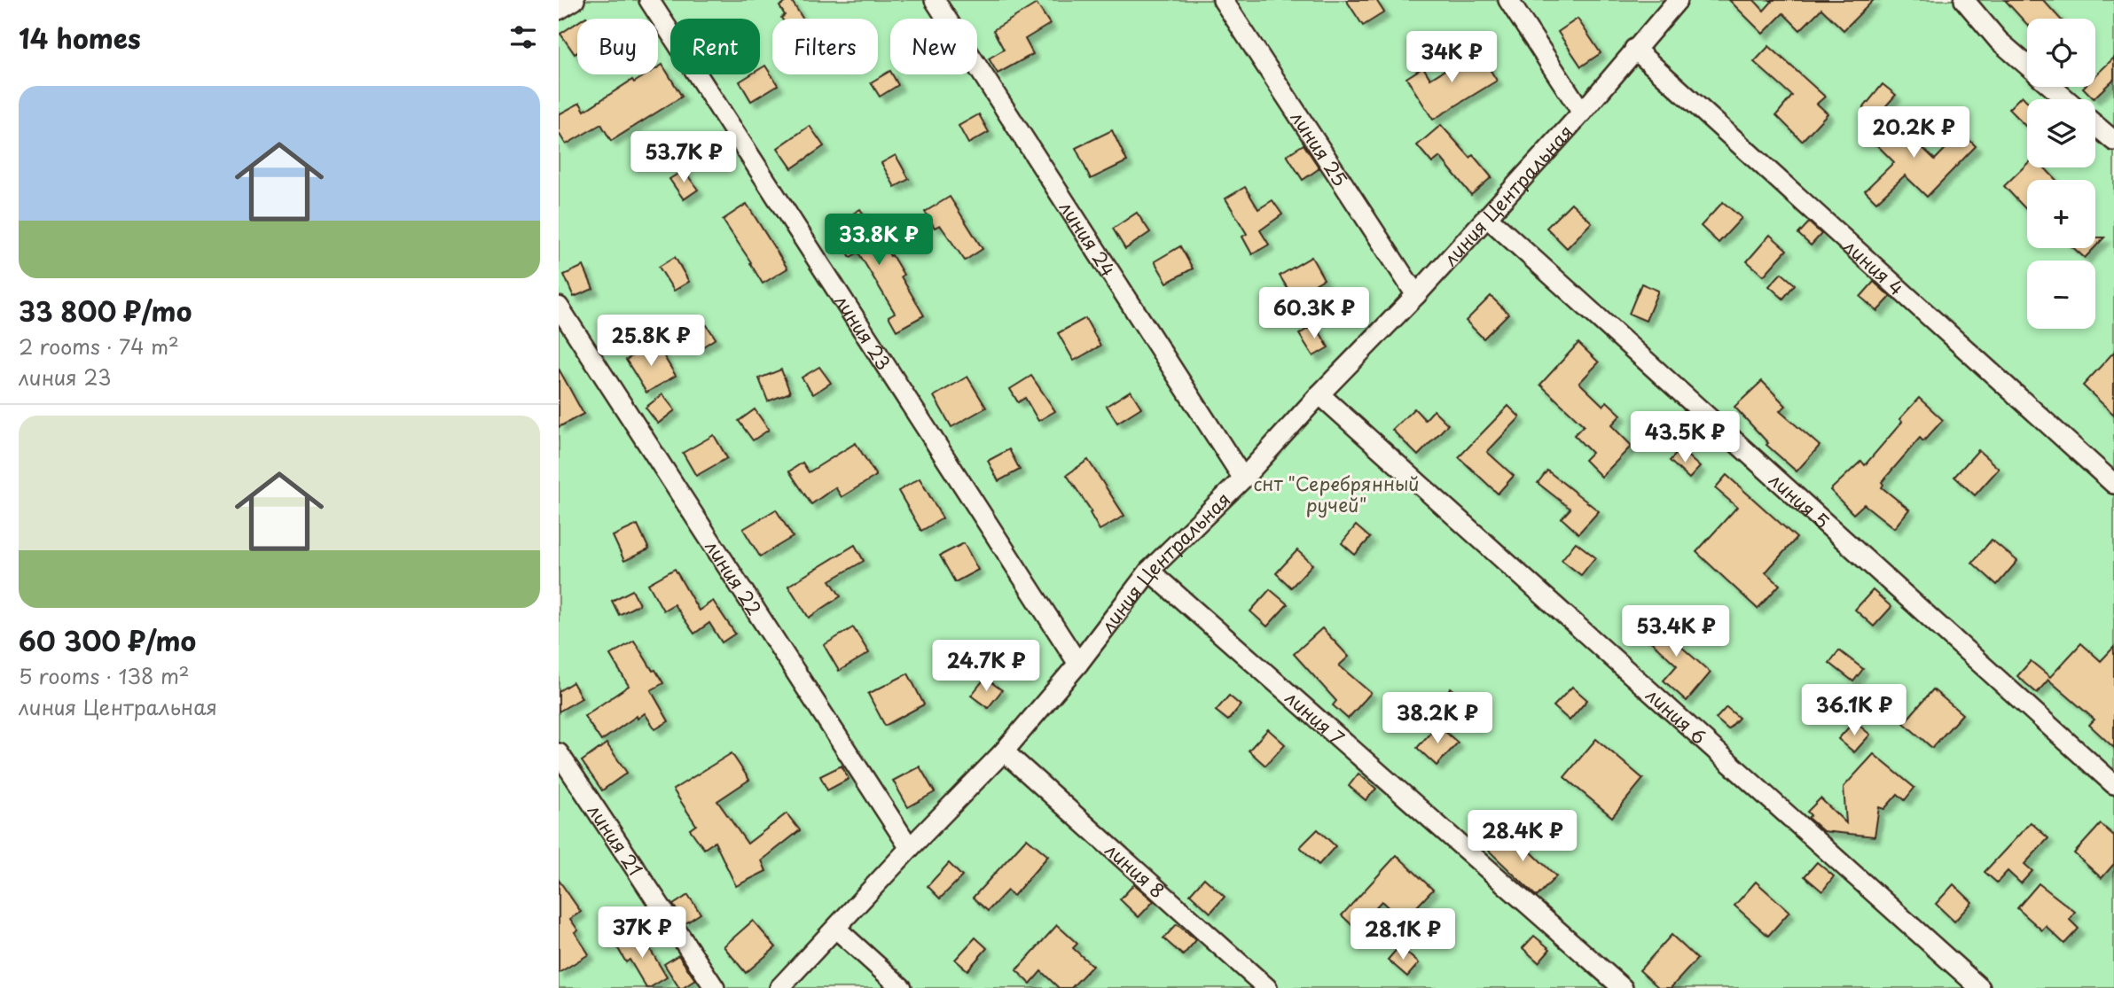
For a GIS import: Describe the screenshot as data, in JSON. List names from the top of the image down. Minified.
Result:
{"streets":{"street":["линия 25","линия Центральная","линия 24","линия 4","линия 23","линия 5","линия 22","линия 6","линия 7","линия 21","линия 8"]},"crossings":[["линия 25","линия Центральная"],["линия Центральная","линия 24"],["линия Центральная","линия 4"],["линия Центральная","линия 23"],["линия Центральная","линия 5"],["линия Центральная","линия 22"],["линия Центральная","линия 6"],["линия Центральная","линия 7"],["линия Центральная","линия 8"]],"parks":["снт \"Серебрянный ручей\""],"page":{"heading":"14 homes","map_buttons":["+","−"],"chip":["Buy","Rent","Filters","New"],"price":["34K ₽","20.2K ₽","53.7K ₽","33.8K ₽","60.3K ₽","25.8K ₽","43.5K ₽","53.4K ₽","24.7K ₽","36.1K ₽","38.2K ₽","28.4K ₽","37K ₽","28.1K ₽"],"list":[{"name":"33 800 ₽/mo","note":"2 rooms · 74 m² · линия 23"},{"name":"60 300 ₽/mo","note":"5 rooms · 138 m² · линия Центральная"}]}}
